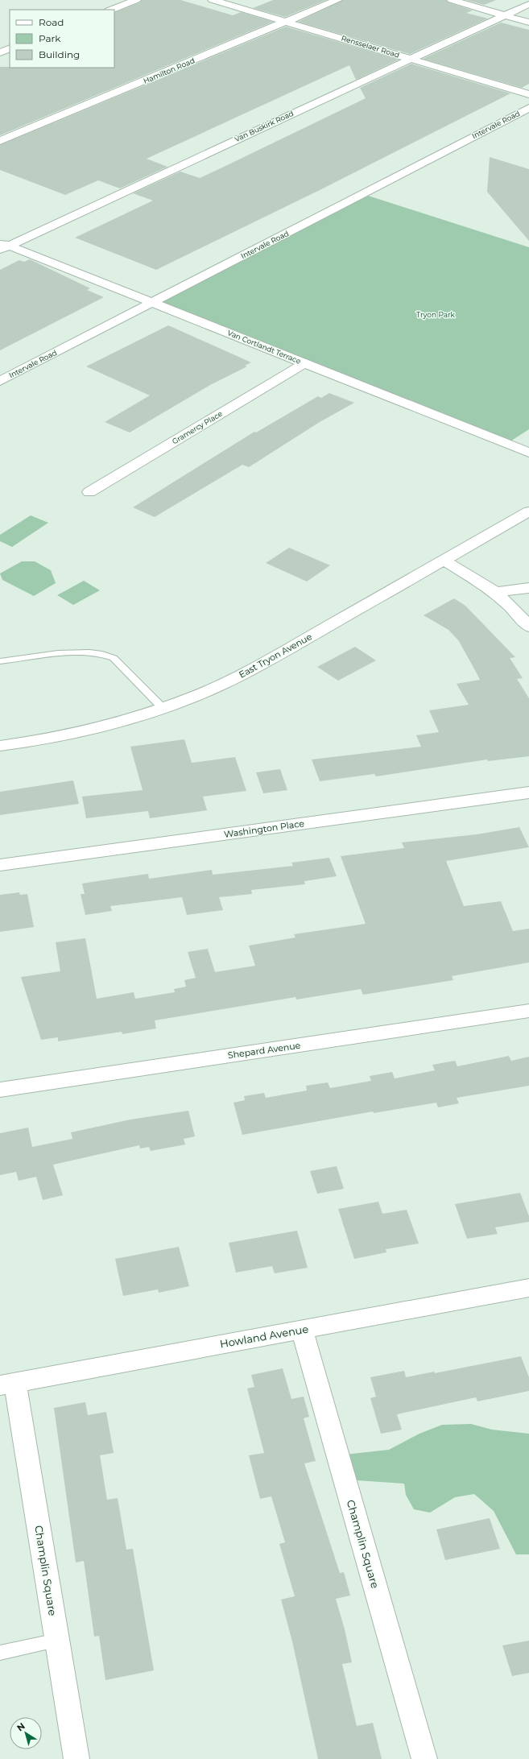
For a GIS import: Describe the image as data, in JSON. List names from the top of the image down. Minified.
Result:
{"streets":{"street":["Rensselaer Road","Hamilton Road","Intervale Road","Van Buskirk Road","Van Cortlandt Terrace","Gramercy Place","East Tryon Avenue","Washington Place","Shepard Avenue","Howland Avenue","Champlin Square"]},"crossings":[["Rensselaer Road","Hamilton Road"],["Rensselaer Road","Van Buskirk Road"],["Intervale Road","Van Cortlandt Terrace"],["Van Buskirk Road","Van Cortlandt Terrace"],["Van Cortlandt Terrace","Gramercy Place"],["Howland Avenue","Champlin Square"]],"parks":["Tryon Park"],"legend":["Road","Park","Building"],"north":"top left"}
